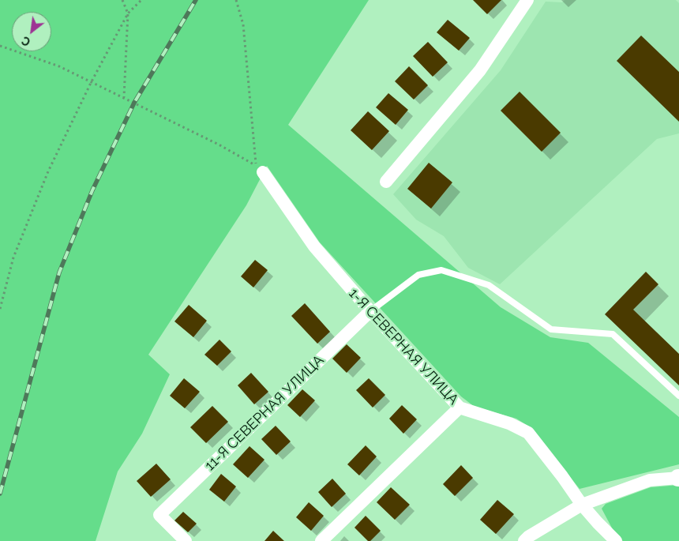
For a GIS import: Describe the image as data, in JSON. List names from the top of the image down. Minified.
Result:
{"streets":{"street":["1-Я СЕВЕРНАЯ УЛИЦА","11-Я СЕВЕРНАЯ УЛИЦА"]},"crossings":[["1-Я СЕВЕРНАЯ УЛИЦА","11-Я СЕВЕРНАЯ УЛИЦА"]],"north":"bottom left"}
